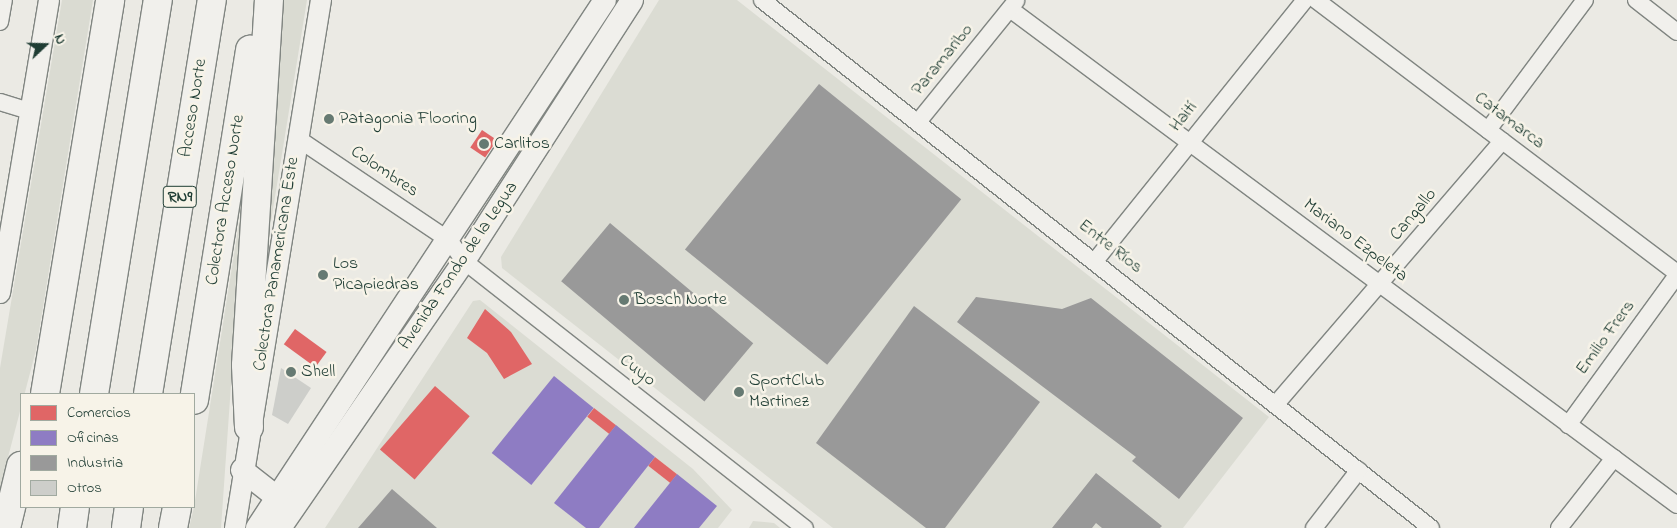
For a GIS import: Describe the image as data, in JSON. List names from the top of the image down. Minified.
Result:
{"streets":{"highway":["Acceso Norte","RN9","Colectora Acceso Norte"],"main road":["Avenida Fondo de la Legua"],"street":["Paramaribo","Haití","Catamarca","Colombres","Cangallo","Mariano Ezpeleta","Entre Ríos","Colectora Panamericana Este","Emilio Frers","Cuyo"]},"crossings":[["Paramaribo","Mariano Ezpeleta"],["Paramaribo","Entre Ríos"],["Haití","Mariano Ezpeleta"],["Haití","Entre Ríos"],["Catamarca","Cangallo"],["Catamarca","Emilio Frers"],["Colombres","Colectora Panamericana Este"],["Colombres","Avenida Fondo de la Legua"],["Colombres","Cuyo"],["Cangallo","Mariano Ezpeleta"],["Cangallo","Entre Ríos"],["Mariano Ezpeleta","Emilio Frers"],["Avenida Fondo de la Legua","Cuyo"]],"places":["Patagonia Flooring","Carlitos","Los Picapiedras","Bosch Norte","Shell","SportClub Martinez"],"legend":["Comercios","Oficinas","Industria","Otros"],"north":"right"}
